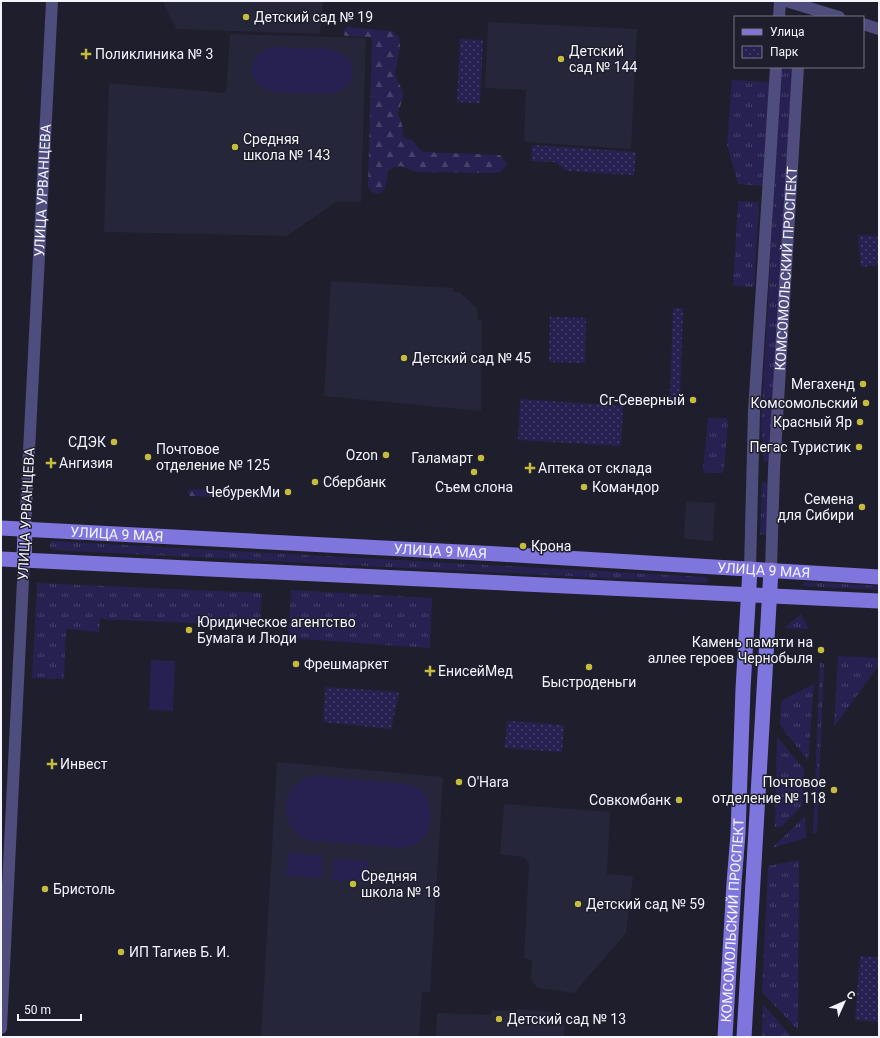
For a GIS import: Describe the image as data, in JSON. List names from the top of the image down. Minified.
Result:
{"streets":{"main road":["УЛИЦА УРВАНЦЕВА","КОМСОМОЛЬСКИЙ ПРОСПЕКТ","УЛИЦА 9 МАЯ"]},"crossings":[["УЛИЦА УРВАНЦЕВА","УЛИЦА 9 МАЯ"],["КОМСОМОЛЬСКИЙ ПРОСПЕКТ","УЛИЦА 9 МАЯ"]],"places":{"other":["Детский сад № 19","Детский сад № 144","Средняя школа № 143","Детский сад № 45","Мегахенд","Сг-Северный","Комсомольский","Красный Яр","СДЭК","Пегас Туристик","Ozon","Почтовое отделение № 125","Галамарт","Съем слона","Сбербанк","Командор","ЧебурекМи","Семена для Сибири","Крона","Юридическое агентство Бумага и Люди","Камень памяти на аллее героев Чернобыля","Фрешмаркет","Быстроденьги","O'Hara","Почтовое отделение № 118","Совкомбанк","Средняя школа № 18","Бристоль","Детский сад № 59","ИП Тагиев Б. И.","Детский сад № 13"],"health":["Поликлиника № 3","Ангизия","Аптека от склада","ЕнисейМед","Инвест"]},"legend":["Улица","Парк"],"scale_bar":"50 m","north":"top right"}
